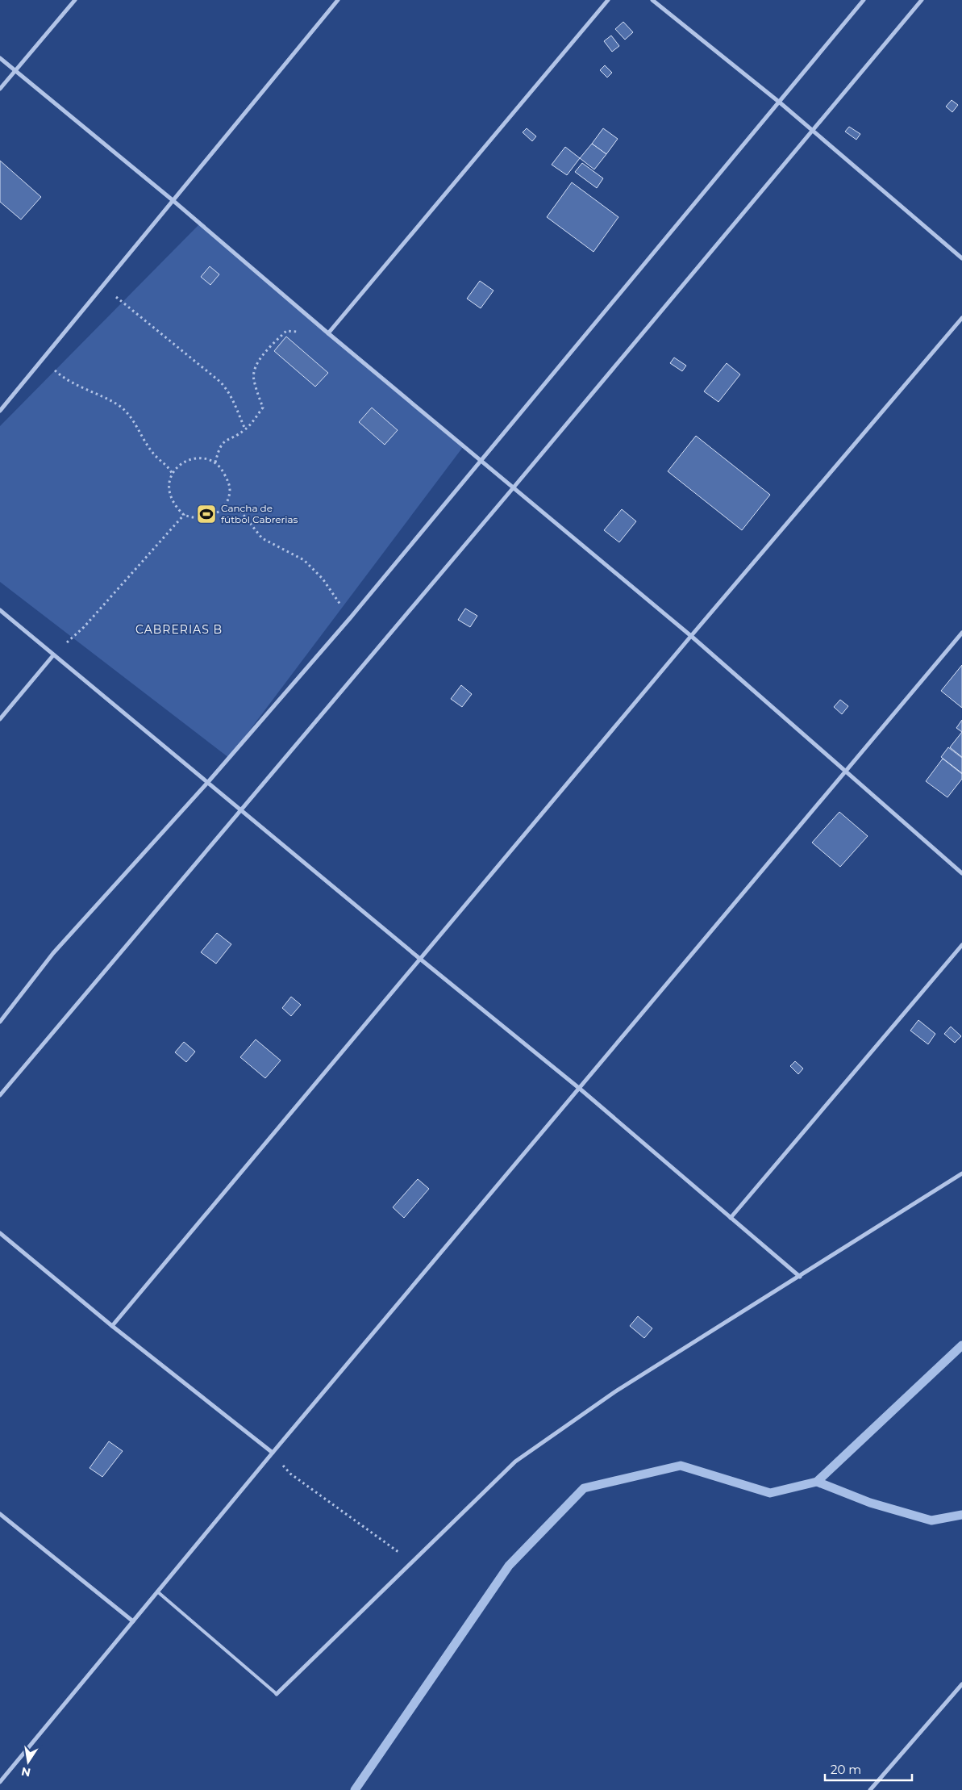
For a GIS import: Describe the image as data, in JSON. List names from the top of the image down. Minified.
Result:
{"districts":["CABRERIAS B"],"places":{"sports":["Cancha de fútbol Cabrerias"]},"scale_bar":"20 m","north":"bottom"}
